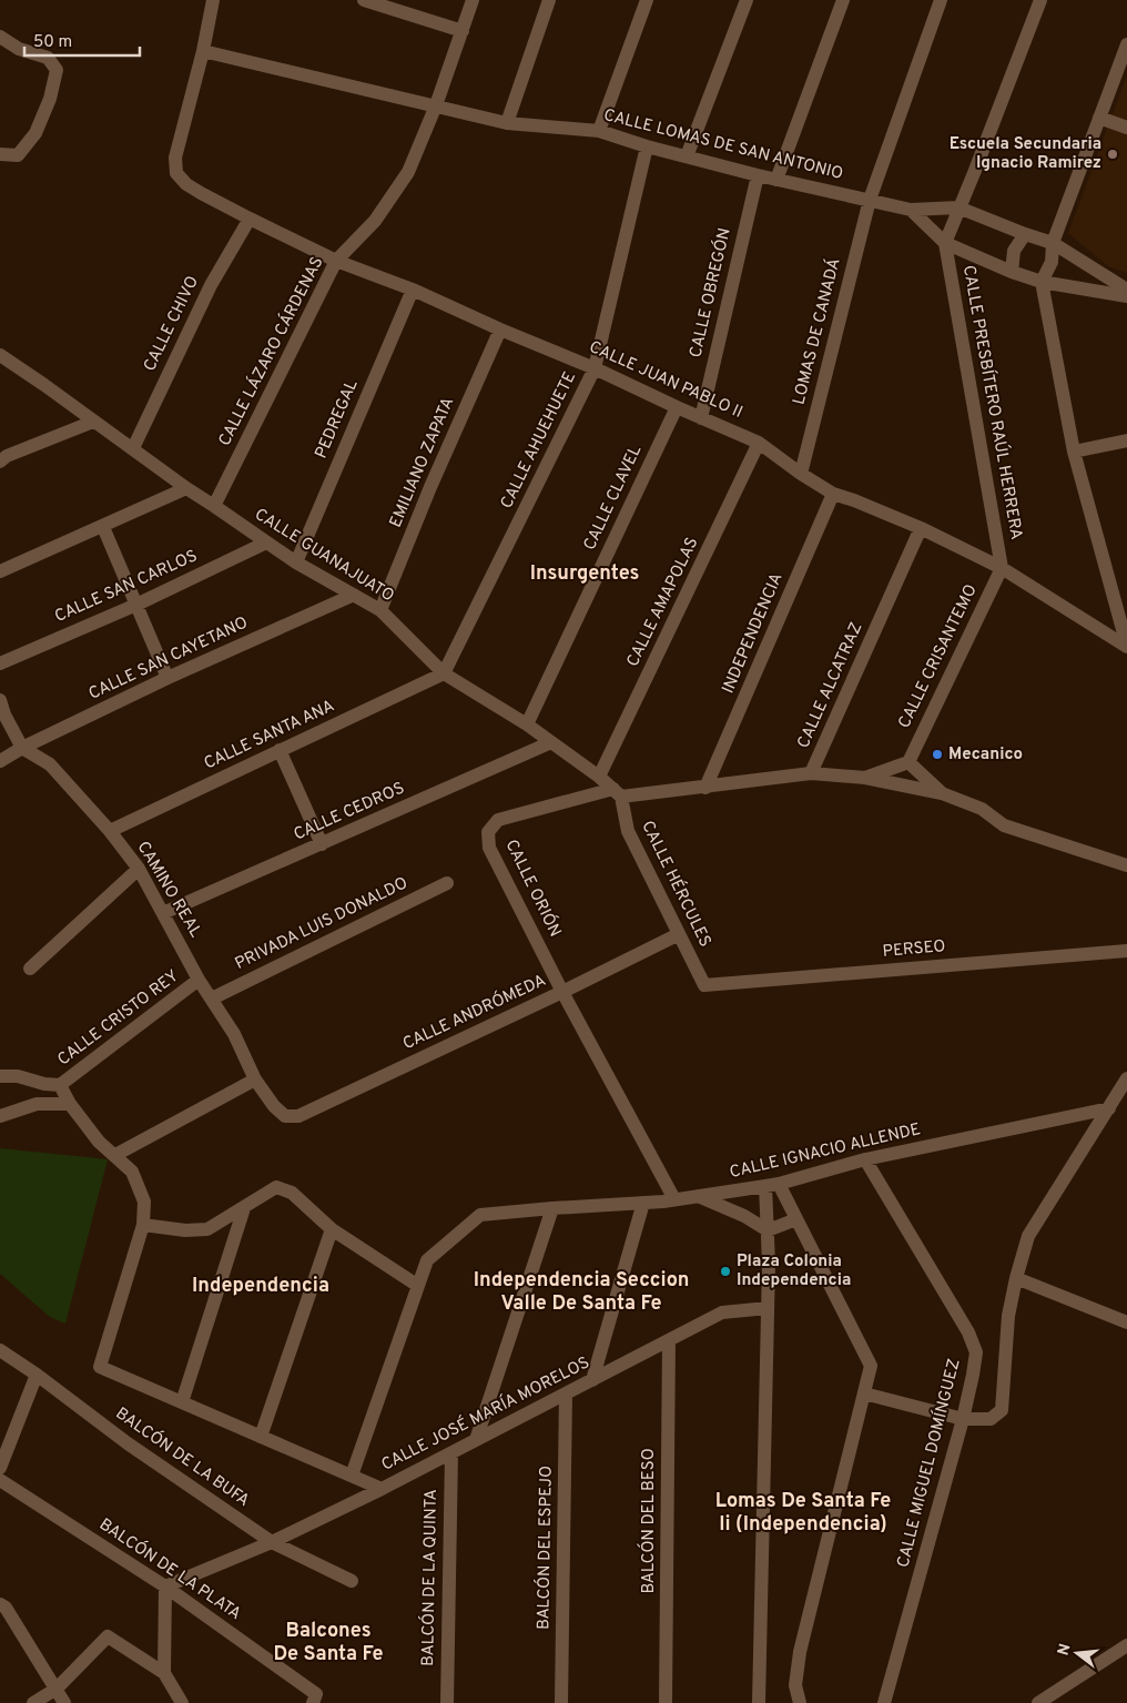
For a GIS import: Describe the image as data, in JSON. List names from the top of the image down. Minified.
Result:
{"streets":{"street":["CALLE LOMAS DE SAN ANTONIO","CALLE OBREGÓN","CALLE CHIVO","LOMAS DE CANADÁ","CALLE LÁZARO CÁRDENAS","CALLE JUAN PABLO II","CALLE PRESBÍTERO RAÚL HERRERA","PEDREGAL","CALLE AHUEHUETE","EMILIANO ZAPATA","CALLE CLAVEL","CALLE GUANAJUATO","CALLE SAN CARLOS","CALLE AMAPOLAS","INDEPENDENCIA","CALLE CRISANTEMO","CALLE SAN CAYETANO","CALLE ALCATRAZ","CALLE SANTA ANA","CALLE CEDROS","CALLE HÉRCULES","CALLE ORIÓN","CAMINO REAL","PRIVADA LUIS DONALDO","PERSEO","CALLE ANDRÓMEDA","CALLE CRISTO REY","CALLE IGNACIO ALLENDE","CALLE JOSÉ MARÍA MORELOS","BALCÓN DE LA BUFA","CALLE MIGUEL DOMÍNGUEZ","BALCÓN DEL BESO","BALCÓN DEL ESPEJO","BALCÓN DE LA PLATA","BALCÓN DE LA QUINTA"]},"crossings":[["CALLE LOMAS DE SAN ANTONIO","CALLE OBREGÓN"],["CALLE LOMAS DE SAN ANTONIO","LOMAS DE CANADÁ"],["CALLE LOMAS DE SAN ANTONIO","CALLE LÁZARO CÁRDENAS"],["CALLE LOMAS DE SAN ANTONIO","CALLE JUAN PABLO II"],["CALLE LOMAS DE SAN ANTONIO","CALLE AHUEHUETE"],["CALLE OBREGÓN","CALLE JUAN PABLO II"],["CALLE CHIVO","CALLE JUAN PABLO II"],["CALLE CHIVO","CALLE GUANAJUATO"],["LOMAS DE CANADÁ","CALLE JUAN PABLO II"],["CALLE LÁZARO CÁRDENAS","CALLE JUAN PABLO II"],["CALLE LÁZARO CÁRDENAS","CALLE GUANAJUATO"],["CALLE JUAN PABLO II","CALLE PRESBÍTERO RAÚL HERRERA"],["CALLE JUAN PABLO II","PEDREGAL"],["CALLE JUAN PABLO II","CALLE AHUEHUETE"],["CALLE JUAN PABLO II","EMILIANO ZAPATA"],["CALLE JUAN PABLO II","CALLE CLAVEL"],["CALLE JUAN PABLO II","CALLE AMAPOLAS"],["CALLE JUAN PABLO II","INDEPENDENCIA"],["CALLE JUAN PABLO II","CALLE CRISANTEMO"],["CALLE JUAN PABLO II","CALLE ALCATRAZ"],["CALLE PRESBÍTERO RAÚL HERRERA","CALLE CRISANTEMO"],["PEDREGAL","CALLE GUANAJUATO"],["CALLE AHUEHUETE","CALLE GUANAJUATO"],["CALLE AHUEHUETE","CALLE SANTA ANA"],["EMILIANO ZAPATA","CALLE GUANAJUATO"],["CALLE CLAVEL","CALLE GUANAJUATO"],["CALLE GUANAJUATO","CALLE SAN CARLOS"],["CALLE GUANAJUATO","CALLE AMAPOLAS"],["CALLE GUANAJUATO","CALLE SAN CAYETANO"],["CALLE GUANAJUATO","CALLE ALCATRAZ"],["CALLE GUANAJUATO","CALLE SANTA ANA"],["CALLE GUANAJUATO","CALLE CEDROS"],["CALLE GUANAJUATO","CALLE HÉRCULES"],["CALLE GUANAJUATO","CALLE ORIÓN"],["INDEPENDENCIA","CALLE ALCATRAZ"],["CALLE SAN CAYETANO","CAMINO REAL"],["CALLE ALCATRAZ","CALLE HÉRCULES"],["CALLE ALCATRAZ","CALLE ORIÓN"],["CALLE SANTA ANA","CAMINO REAL"],["CALLE CEDROS","CAMINO REAL"],["CALLE HÉRCULES","CALLE ORIÓN"],["CALLE HÉRCULES","PERSEO"],["CALLE HÉRCULES","CALLE ANDRÓMEDA"],["CALLE ORIÓN","CALLE ANDRÓMEDA"],["CALLE ORIÓN","CALLE IGNACIO ALLENDE"],["CAMINO REAL","PRIVADA LUIS DONALDO"],["CAMINO REAL","CALLE ANDRÓMEDA"],["CAMINO REAL","CALLE CRISTO REY"],["CALLE IGNACIO ALLENDE","CALLE MIGUEL DOMÍNGUEZ"],["CALLE JOSÉ MARÍA MORELOS","BALCÓN DEL BESO"],["CALLE JOSÉ MARÍA MORELOS","BALCÓN DEL ESPEJO"],["CALLE JOSÉ MARÍA MORELOS","BALCÓN DE LA QUINTA"]],"districts":["Insurgentes","Independencia Seccion Valle De Santa Fe","Independencia","Lomas De Santa Fe Ii (Independencia)","Balcones De Santa Fe"],"places":["Escuela Secundaria Ignacio Ramirez","Mecanico","Plaza Colonia Independencia"],"scale_bar":"50 m","north":"left"}
